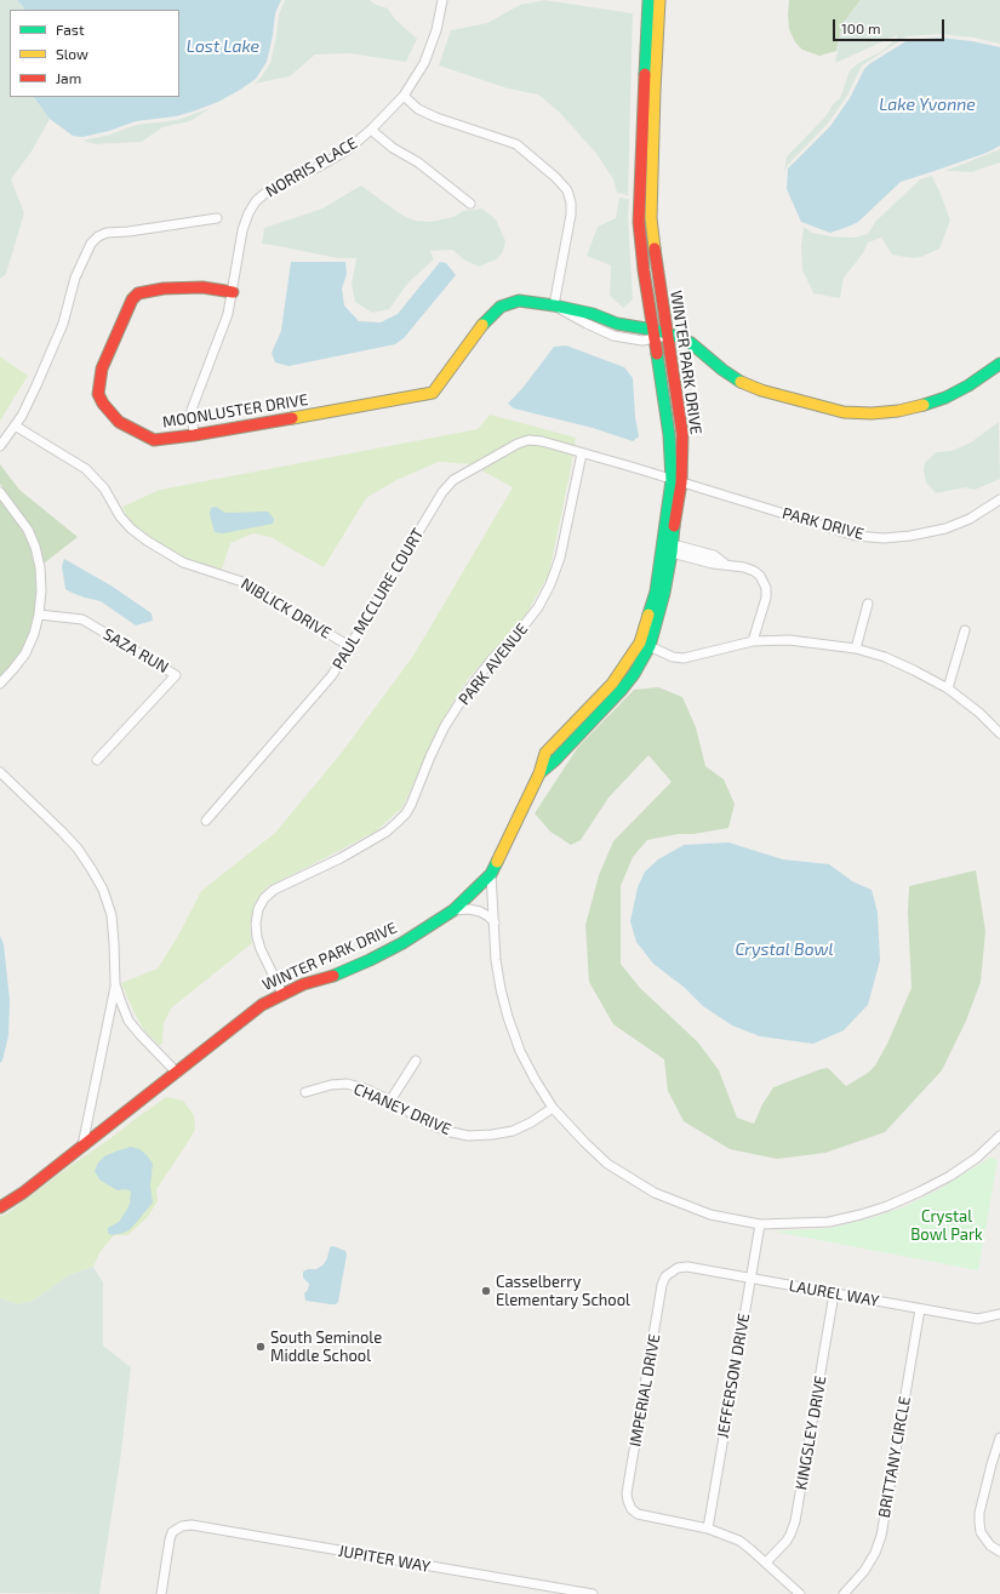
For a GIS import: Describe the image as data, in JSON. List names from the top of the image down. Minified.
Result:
{"streets":{"street":["NORRIS PLACE","WINTER PARK DRIVE","MOONLUSTER DRIVE","PARK DRIVE","PAUL MCCLURE COURT","NIBLICK DRIVE","SAZA RUN","PARK AVENUE","CHANEY DRIVE","LAUREL WAY","JEFFERSON DRIVE","IMPERIAL DRIVE","KINGSLEY DRIVE","BRITTANY CIRCLE","JUPITER WAY"]},"crossings":[["NORRIS PLACE","MOONLUSTER DRIVE"],["WINTER PARK DRIVE","MOONLUSTER DRIVE"],["WINTER PARK DRIVE","PARK DRIVE"],["WINTER PARK DRIVE","PARK AVENUE"],["PAUL MCCLURE COURT","NIBLICK DRIVE"],["PAUL MCCLURE COURT","PARK AVENUE"],["LAUREL WAY","JEFFERSON DRIVE"],["LAUREL WAY","IMPERIAL DRIVE"],["LAUREL WAY","KINGSLEY DRIVE"],["LAUREL WAY","BRITTANY CIRCLE"],["JEFFERSON DRIVE","IMPERIAL DRIVE"]],"water":["Lost Lake","Lake Yvonne","Crystal Bowl"],"parks":["Crystal Bowl Park"],"places":["Casselberry Elementary School","South Seminole Middle School"],"legend":["Fast","Slow","Jam"],"scale_bar":"100 m"}
